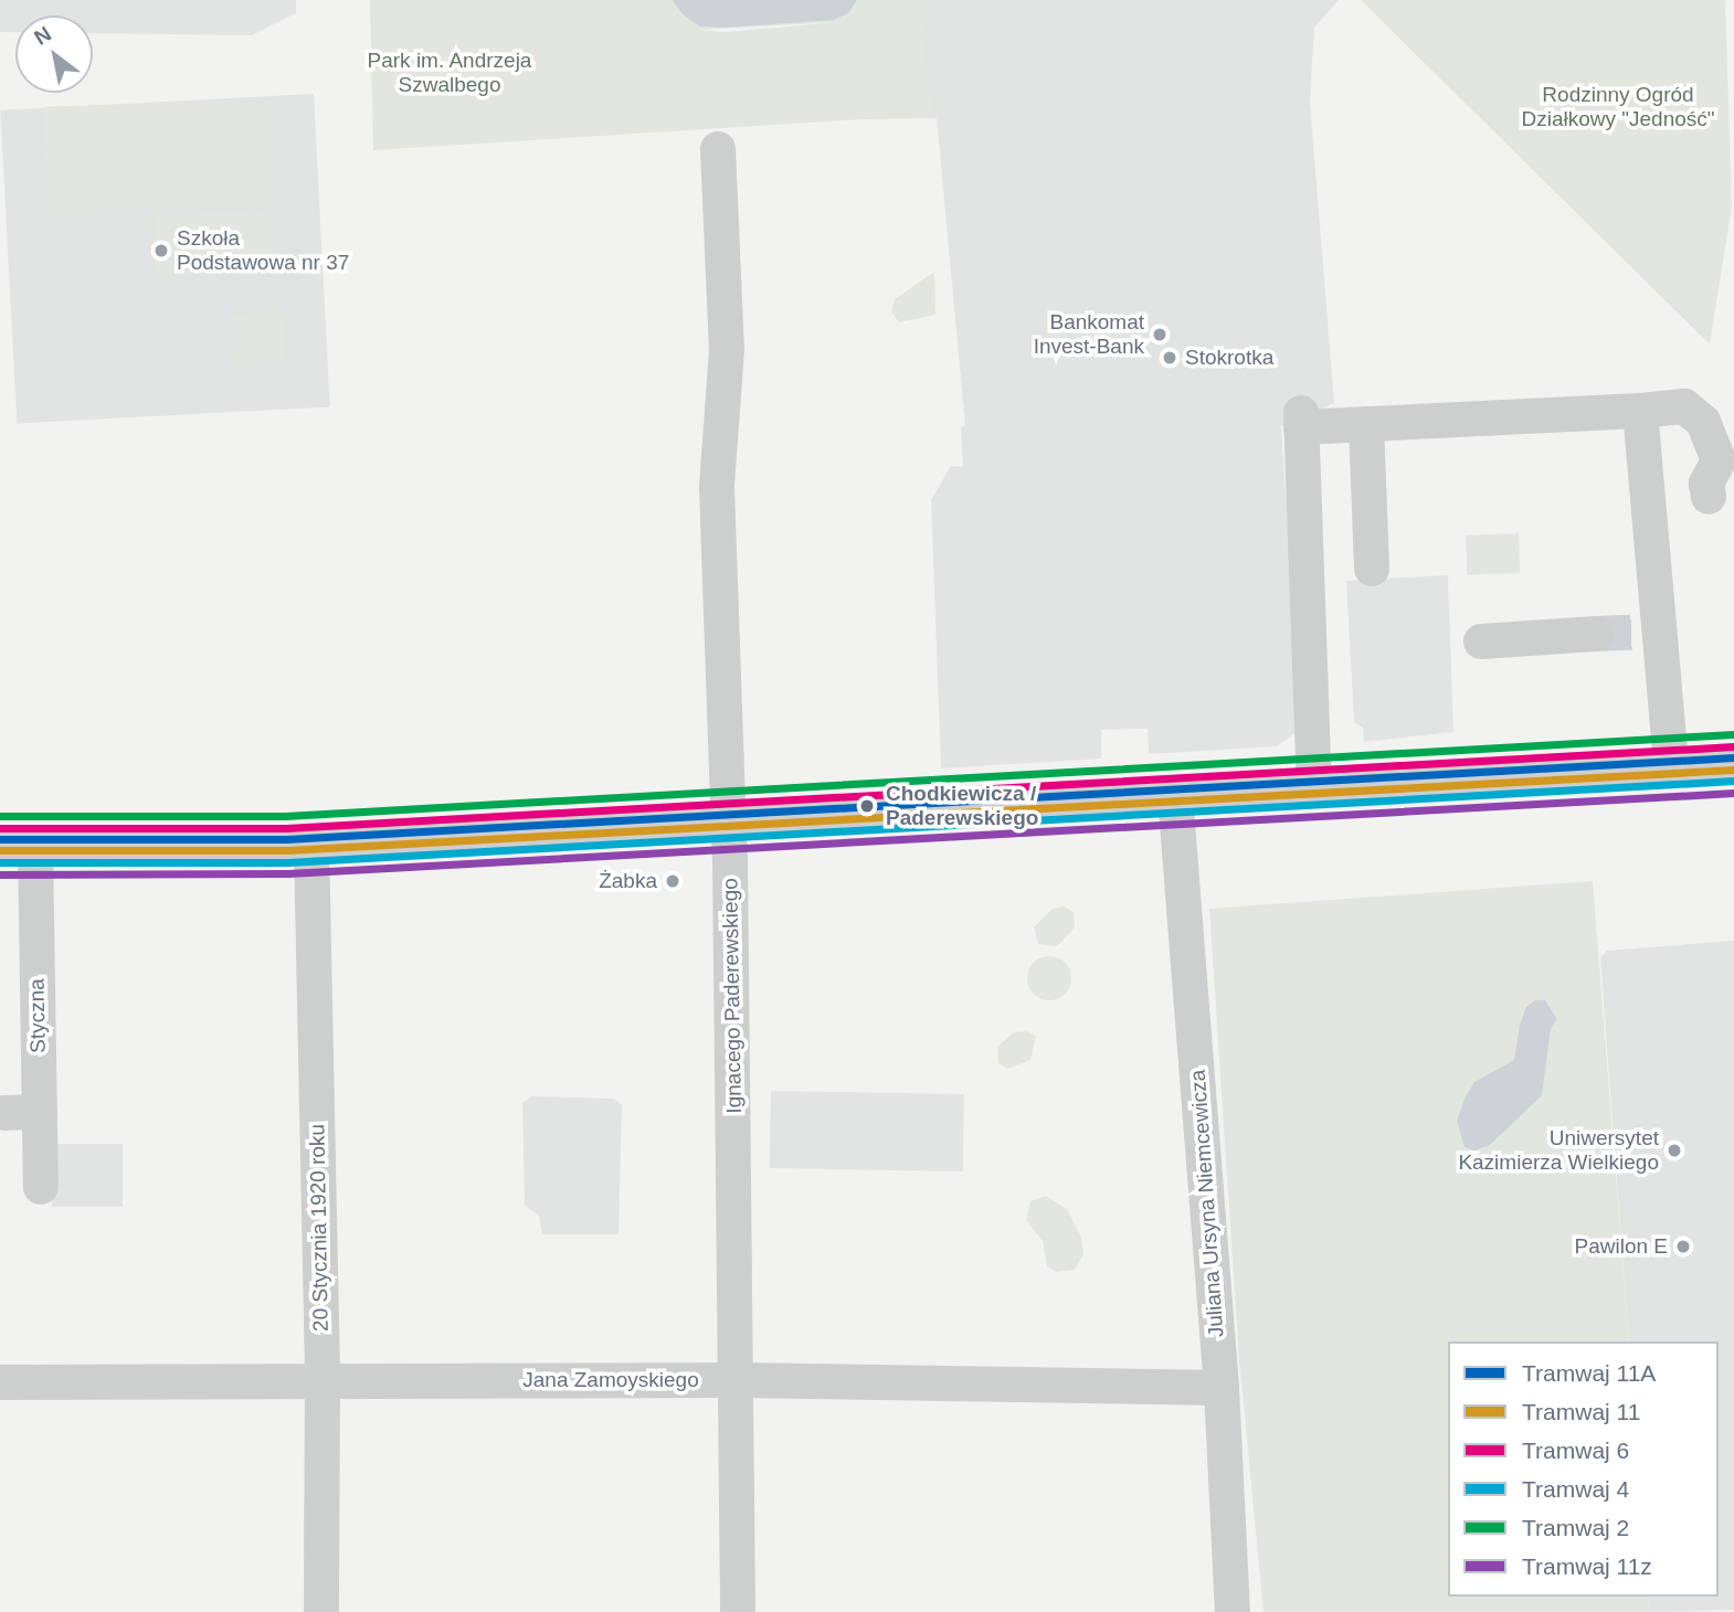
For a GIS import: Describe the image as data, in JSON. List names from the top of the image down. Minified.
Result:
{"streets":{"street":["Ignacego Paderewskiego","Styczna","Juliana Ursyna Niemcewicza","20 Stycznia 1920 roku","Jana Zamoyskiego"]},"crossings":[["Ignacego Paderewskiego","Jana Zamoyskiego"],["Juliana Ursyna Niemcewicza","Jana Zamoyskiego"],["20 Stycznia 1920 roku","Jana Zamoyskiego"]],"parks":["Park im. Andrzeja Szwalbego","Rodzinny Ogród Działkowy \"Jedność\""],"places":["Szkoła Podstawowa nr 37","Bankomat Invest-Bank","Stokrotka","Chodkiewicza / Paderewskiego","Żabka","Uniwersytet Kazimierza Wielkiego","Pawilon E"],"lines":["tram line 2","tram line 6","tram line 11A","tram line 11","tram line 4","tram line 11z"],"legend":["Tramwaj 11A","Tramwaj 11","Tramwaj 6","Tramwaj 4","Tramwaj 2","Tramwaj 11z"],"north":"top left"}
